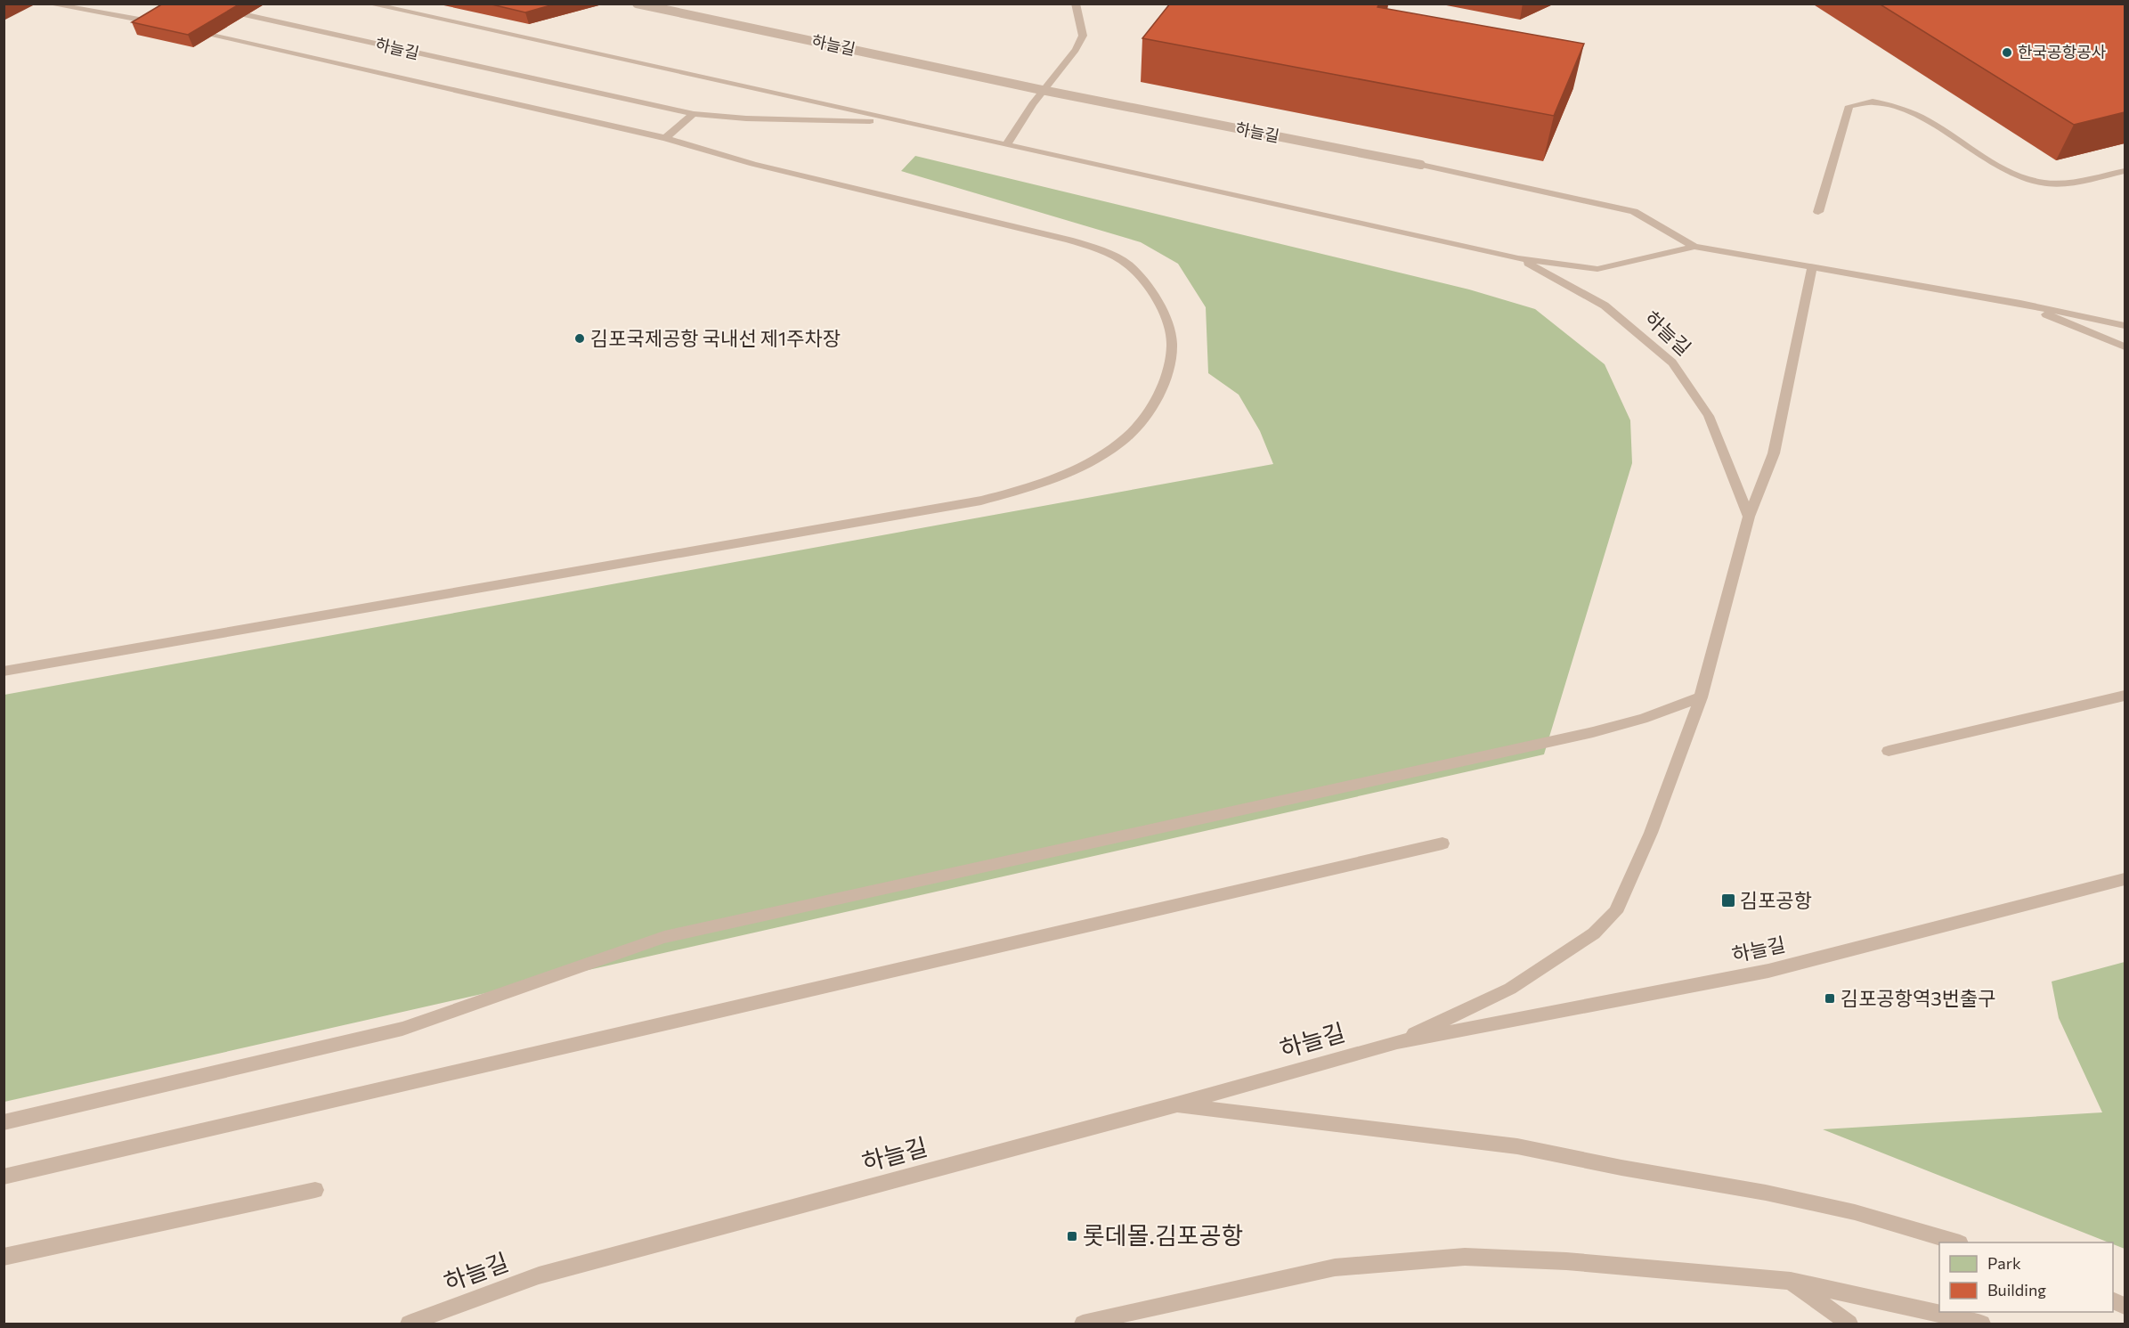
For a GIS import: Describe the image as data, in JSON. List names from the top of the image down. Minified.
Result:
{"streets":{"lane":["하늘길"]},"places":{"other":["한국공항공사","김포국제공항 국내선 제1주차장"],"transit":["김포공항","김포공항역3번출구","롯데몰.김포공항"]},"legend":["Park","Building"]}
